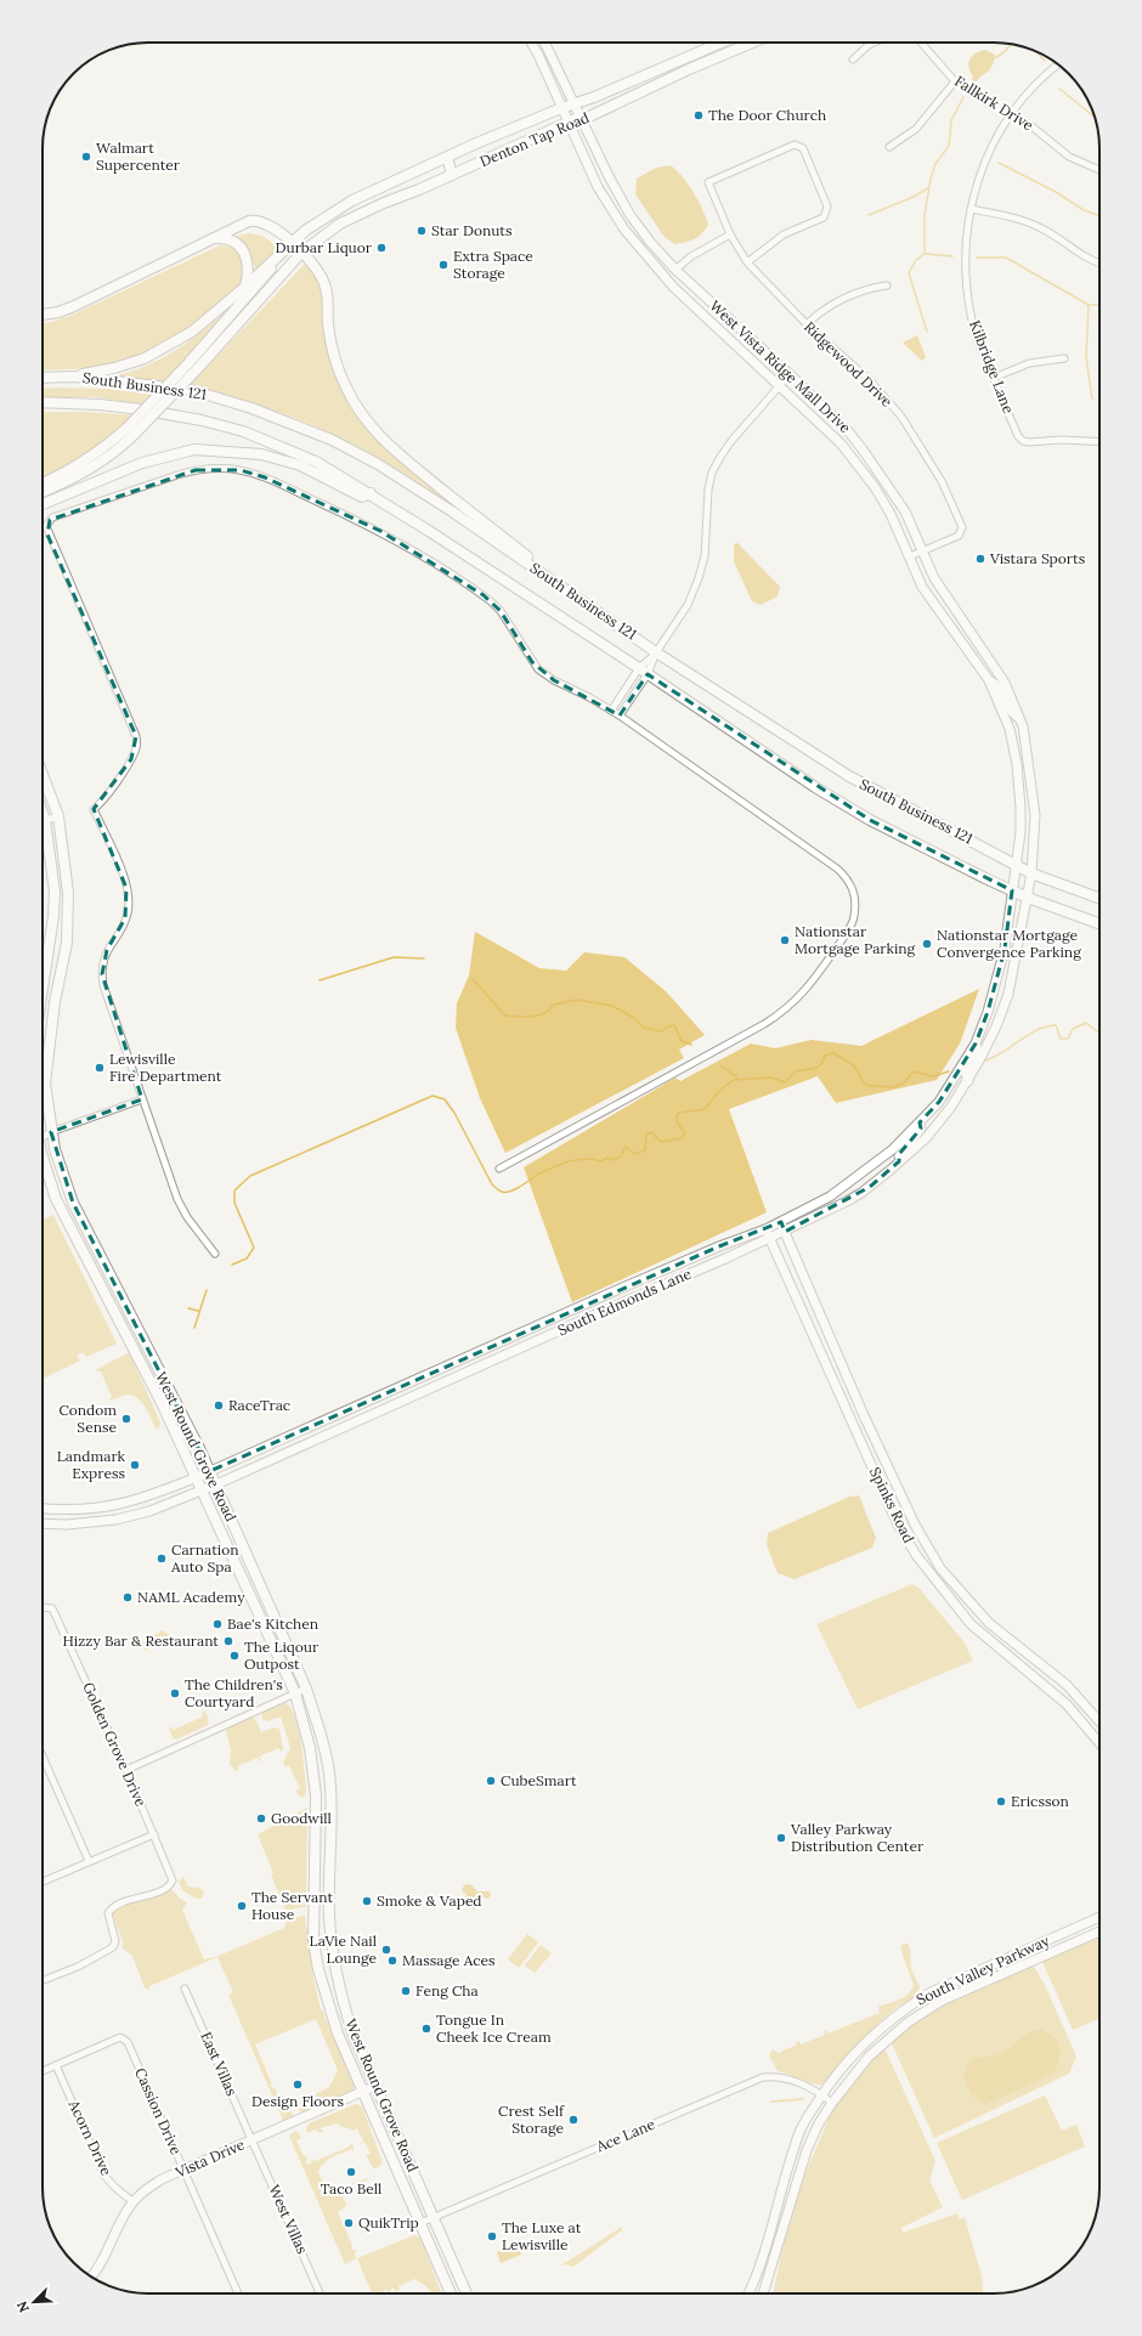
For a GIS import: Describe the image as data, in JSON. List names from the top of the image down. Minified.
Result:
{"streets":{"main road":["Denton Tap Road","West Vista Ridge Mall Drive","South Business 121","South Edmonds Lane","West Round Grove Road","Spinks Road","South Valley Parkway","Vista Drive"],"street":["Fallkirk Drive","Ridgewood Drive","Kilbridge Lane","Golden Grove Drive","East Villas","Cassion Drive","Ace Lane","Acorn Drive","West Villas"]},"crossings":[["Fallkirk Drive","Kilbridge Lane"],["Denton Tap Road","West Vista Ridge Mall Drive"],["Ridgewood Drive","West Vista Ridge Mall Drive"],["West Vista Ridge Mall Drive","South Business 121"],["West Vista Ridge Mall Drive","South Edmonds Lane"],["South Business 121","South Edmonds Lane"],["South Edmonds Lane","West Round Grove Road"],["South Edmonds Lane","Spinks Road"],["West Round Grove Road","Ace Lane"],["West Round Grove Road","Vista Drive"],["South Valley Parkway","Ace Lane"],["East Villas","Vista Drive"],["East Villas","West Villas"],["Cassion Drive","Acorn Drive"],["Cassion Drive","Vista Drive"],["Acorn Drive","Vista Drive"],["Vista Drive","West Villas"]],"places":["The Door Church","Walmart Supercenter","Star Donuts","Durbar Liquor","Extra Space Storage","Vistara Sports","Nationstar Mortgage Parking","Nationstar Mortgage Convergence Parking","Lewisville Fire Department","RaceTrac","Condom Sense","Landmark Express","Carnation Auto Spa","NAML Academy","Bae's Kitchen","Hizzy Bar & Restaurant","The Liqour Outpost","The Children's Courtyard","CubeSmart","Ericsson","Goodwill","Valley Parkway Distribution Center","Smoke & Vaped","The Servant House","LaVie Nail Lounge","Massage Aces","Feng Cha","Tongue In Cheek Ice Cream","Design Floors","Crest Self Storage","Taco Bell","QuikTrip","The Luxe at Lewisville"],"north":"bottom left"}
